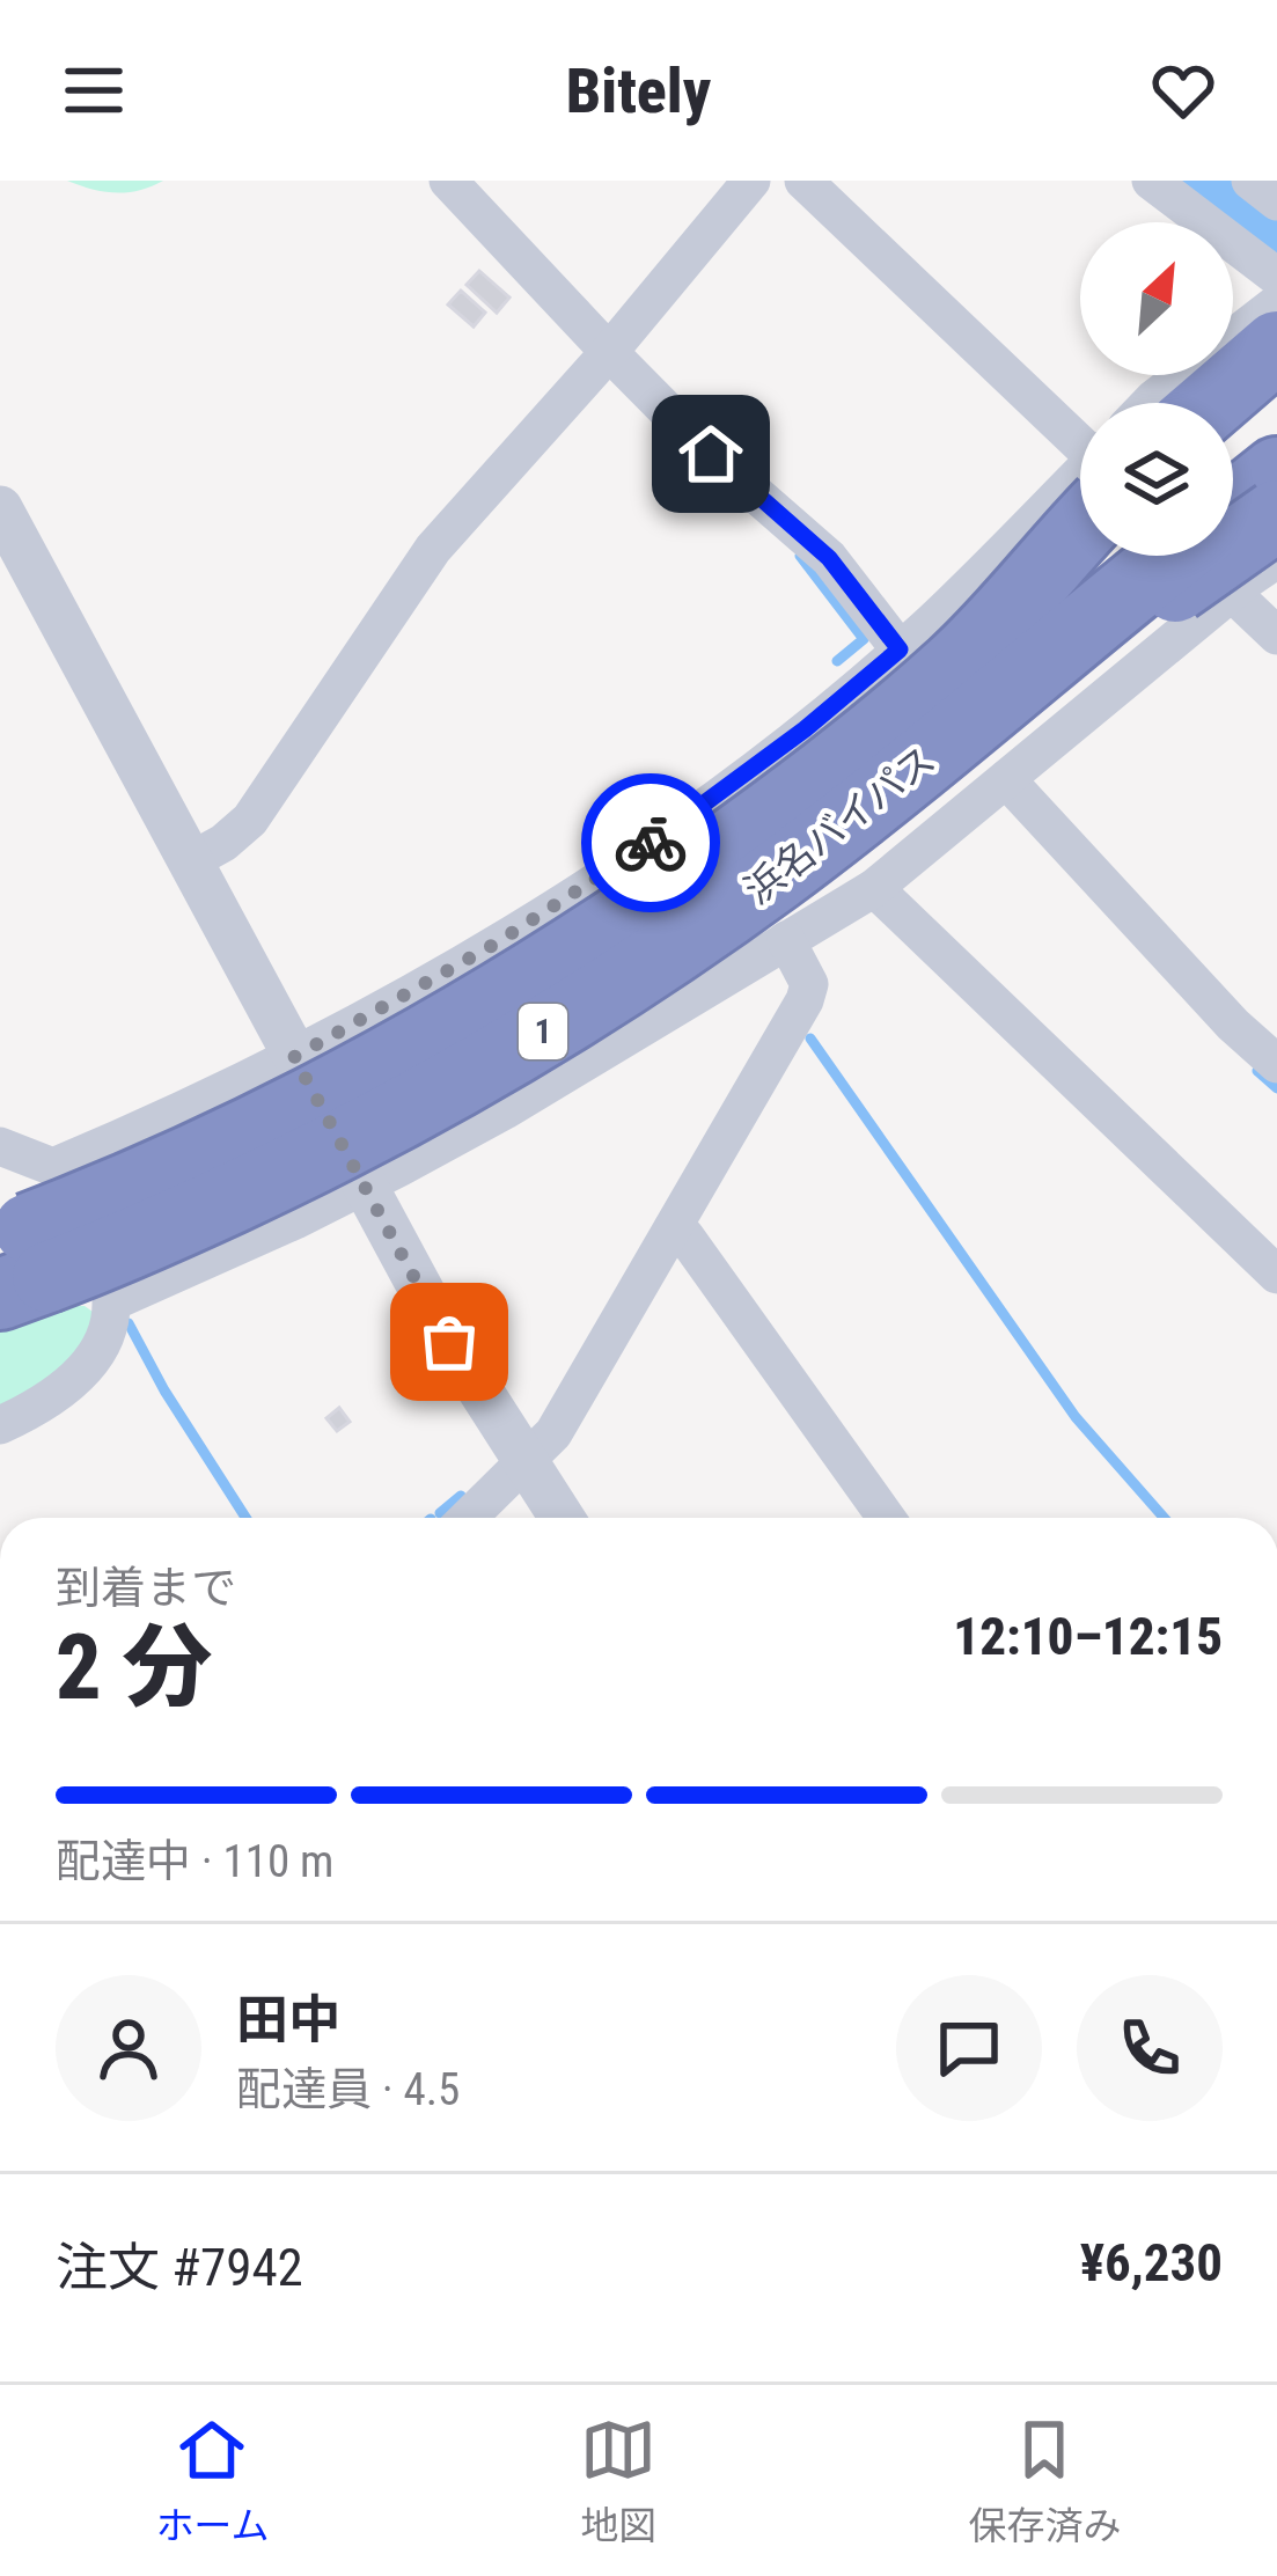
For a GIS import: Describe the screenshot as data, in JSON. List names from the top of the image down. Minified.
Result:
{"streets":{"highway":["浜名バイパス","1"]},"north":"top right","page":{"header":"Bitely","heading":["2 分","到着まで","12:10–12:15"],"panel":["田中","配達員 · 4.5","注文 #7942","¥6,230"],"bar":"配達中 · 110 m","tabs":["ホーム","地図","保存済み"]}}
